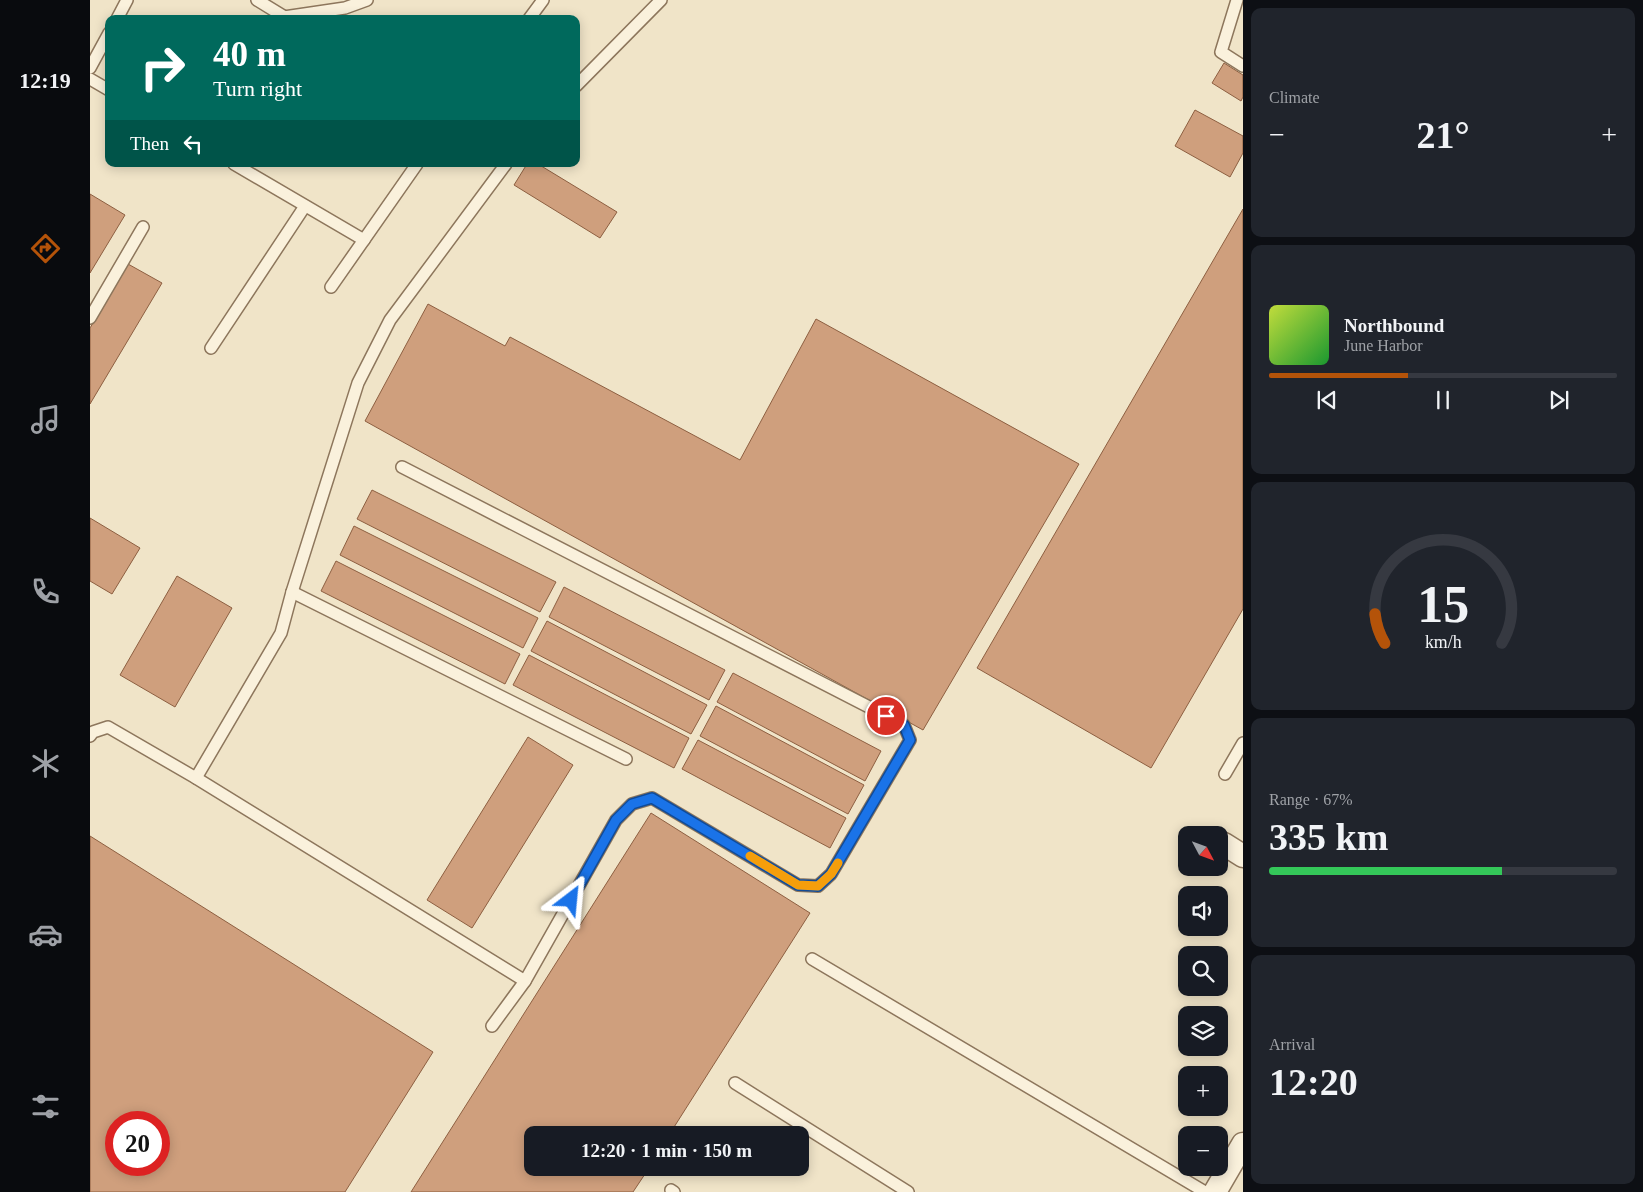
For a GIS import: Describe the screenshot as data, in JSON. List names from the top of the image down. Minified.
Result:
{"north":"bottom right","page":{"tabs":"12:19","tile":["Climate",["Range · 67%","335 km"],["Arrival","12:20"]],"turn":["40 m","Turn right"],"heat":["−","21°","+"],"then":"Then","song":["Northbound","June Harbor"],"map_buttons":["+","−"],"limit":"20","trip":"12:20 · 1 min · 150 m","gauge":["15","km/h"]}}
